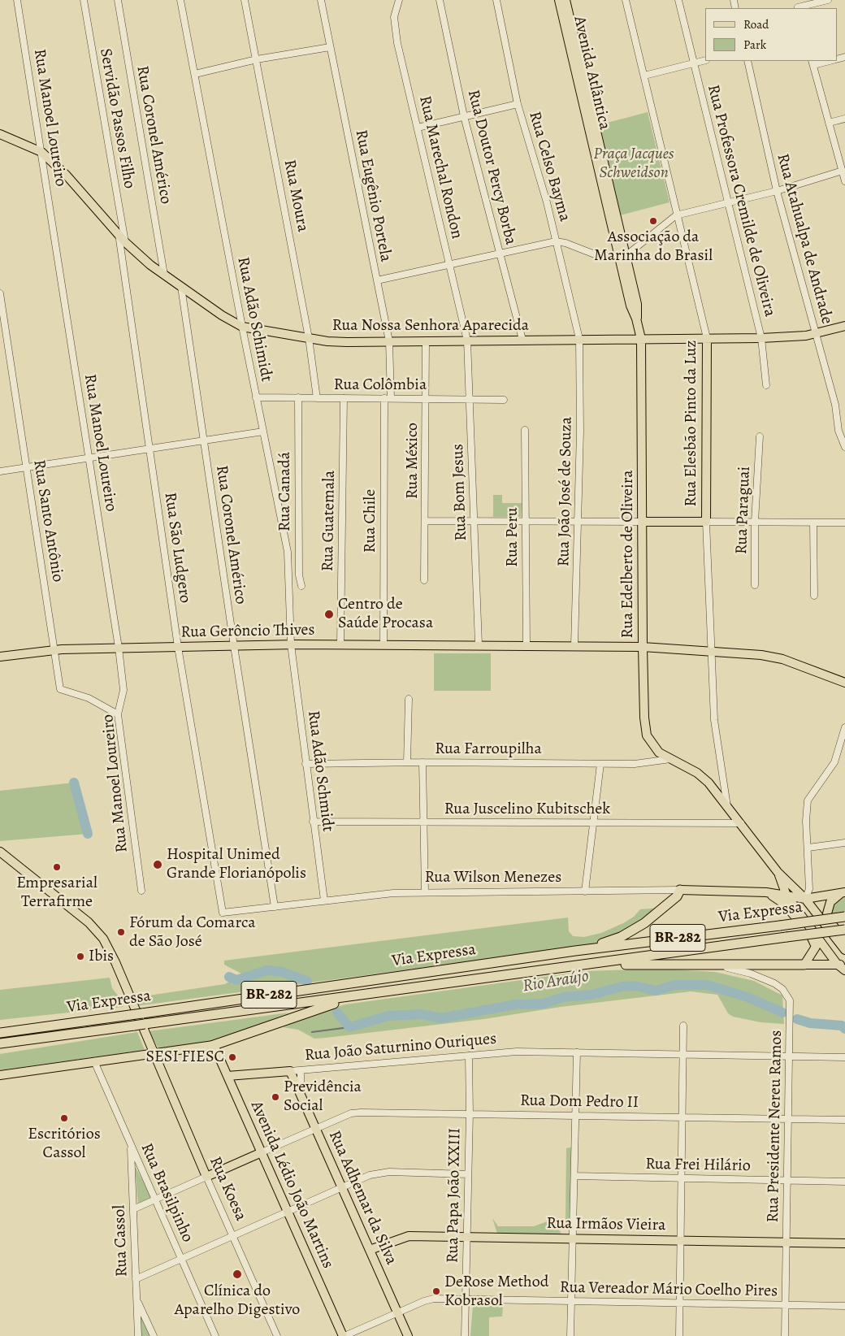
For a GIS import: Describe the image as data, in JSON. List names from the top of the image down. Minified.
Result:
{"streets":{"highway":["Via Expressa","BR-282"],"main road":["Avenida Atlântica","Rua Nossa Senhora Aparecida","Rua Elesbão Pinto da Luz","Rua Edelberto de Oliveira","Rua Gerôncio Thives","Rua Wilson Menezes","Rua João Saturnino Ouriques","Avenida Lédio João Martins","Rua Koesa","Rua Adhemar da Silva","Rua Irmãos Vieira"],"street":["Rua Manoel Loureiro","Servidão Passos Filho","Rua Coronel Américo","Rua Celso Bayma","Rua Marechal Rondon","Rua Doutor Percy Borba","Rua Moura","Rua Eugênio Portela","Rua Professora Cremilde de Oliveira","Rua Atahualpa de Andrade","Rua Adão Schimidt","Rua Colômbia","Rua México","Rua Canadá","Rua João José de Souza","Rua Bom Jesus","Rua Paraguai","Rua Santo Antônio","Rua Guatemala","Rua Chile","Rua Peru","Rua São Ludgero","Rua Farroupilha","Rua Adão Schmidt","Rua Juscelino Kubitschek","Rua Dom Pedro II","Rua Presidente Nereu Ramos","Rua Frei Hilário","Rua Brasilpinho","Rua Papa João XXIII","Rua Cassol","Rua Vereador Mário Coelho Pires"]},"crossings":[["Avenida Atlântica","Rua Nossa Senhora Aparecida"],["Avenida Atlântica","Rua Edelberto de Oliveira"],["Rua Manoel Loureiro","Rua Nossa Senhora Aparecida"],["Rua Manoel Loureiro","Rua Santo Antônio"],["Rua Manoel Loureiro","Rua Gerôncio Thives"],["Servidão Passos Filho","Rua Nossa Senhora Aparecida"],["Rua Coronel Américo","Rua Nossa Senhora Aparecida"],["Rua Coronel Américo","Rua Gerôncio Thives"],["Rua Coronel Américo","Rua Wilson Menezes"],["Rua Celso Bayma","Rua Nossa Senhora Aparecida"],["Rua Celso Bayma","Rua João José de Souza"],["Rua Marechal Rondon","Rua Nossa Senhora Aparecida"],["Rua Marechal Rondon","Rua Bom Jesus"],["Rua Doutor Percy Borba","Rua Nossa Senhora Aparecida"],["Rua Moura","Rua Nossa Senhora Aparecida"],["Rua Moura","Rua Colômbia"],["Rua Eugênio Portela","Rua Nossa Senhora Aparecida"],["Rua Eugênio Portela","Rua Colômbia"],["Rua Eugênio Portela","Rua Chile"],["Rua Professora Cremilde de Oliveira","Rua Nossa Senhora Aparecida"],["Rua Atahualpa de Andrade","Rua Nossa Senhora Aparecida"],["Rua Adão Schimidt","Rua Nossa Senhora Aparecida"],["Rua Adão Schimidt","Rua Colômbia"],["Rua Adão Schimidt","Rua Gerôncio Thives"],["Rua Adão Schimidt","Rua Adão Schmidt"],["Rua Nossa Senhora Aparecida","Rua Elesbão Pinto da Luz"],["Rua Nossa Senhora Aparecida","Rua México"],["Rua Nossa Senhora Aparecida","Rua João José de Souza"],["Rua Nossa Senhora Aparecida","Rua Bom Jesus"],["Rua Nossa Senhora Aparecida","Rua São Ludgero"],["Rua Nossa Senhora Aparecida","Rua Edelberto de Oliveira"],["Rua Colômbia","Rua México"],["Rua Colômbia","Rua Canadá"],["Rua Colômbia","Rua Bom Jesus"],["Rua Colômbia","Rua Guatemala"],["Rua Colômbia","Rua Chile"],["Rua Elesbão Pinto da Luz","Rua Edelberto de Oliveira"],["Rua Elesbão Pinto da Luz","Rua Gerôncio Thives"],["Rua João José de Souza","Rua Gerôncio Thives"],["Rua Bom Jesus","Rua Gerôncio Thives"],["Rua Santo Antônio","Rua Gerôncio Thives"],["Rua Guatemala","Rua Gerôncio Thives"],["Rua Chile","Rua Gerôncio Thives"],["Rua Peru","Rua Gerôncio Thives"],["Rua São Ludgero","Rua Gerôncio Thives"],["Rua São Ludgero","Rua Wilson Menezes"],["Rua Edelberto de Oliveira","Rua Gerôncio Thives"],["Rua Edelberto de Oliveira","Rua Farroupilha"],["Rua Edelberto de Oliveira","Rua Juscelino Kubitschek"],["Rua Gerôncio Thives","Rua Adão Schmidt"],["Rua Farroupilha","Rua Adão Schmidt"],["Rua Adão Schmidt","Rua Juscelino Kubitschek"],["Rua Adão Schmidt","Rua Wilson Menezes"],["Rua João Saturnino Ouriques","Rua Presidente Nereu Ramos"],["Rua João Saturnino Ouriques","Avenida Lédio João Martins"],["Rua João Saturnino Ouriques","Rua Papa João XXIII"],["Rua João Saturnino Ouriques","Rua Adhemar da Silva"],["Rua Dom Pedro II","Rua Presidente Nereu Ramos"],["Rua Dom Pedro II","Avenida Lédio João Martins"],["Rua Dom Pedro II","Rua Papa João XXIII"],["Rua Dom Pedro II","Rua Adhemar da Silva"],["Rua Presidente Nereu Ramos","Rua Frei Hilário"],["Rua Presidente Nereu Ramos","Rua Irmãos Vieira"],["Rua Presidente Nereu Ramos","Rua Vereador Mário Coelho Pires"],["Avenida Lédio João Martins","Rua Vereador Mário Coelho Pires"],["Rua Brasilpinho","Rua Cassol"],["Rua Papa João XXIII","Rua Irmãos Vieira"],["Rua Papa João XXIII","Rua Vereador Mário Coelho Pires"],["Rua Adhemar da Silva","Rua Irmãos Vieira"],["Rua Adhemar da Silva","Rua Vereador Mário Coelho Pires"]],"water":["Rio Araújo"],"parks":["Praça Jacques Schweidson"],"places":["Associação da Marinha do Brasil","Centro de Saúde Procasa","Hospital Unimed Grande Florianópolis","Empresarial Terrafirme","Fórum da Comarca de São José","Ibis","SESI FIESC","Previdência Social","Escritórios Cassol","Clínica do Aparelho Digestivo","DeRose Method Kobrasol"],"legend":["Road","Park"]}
